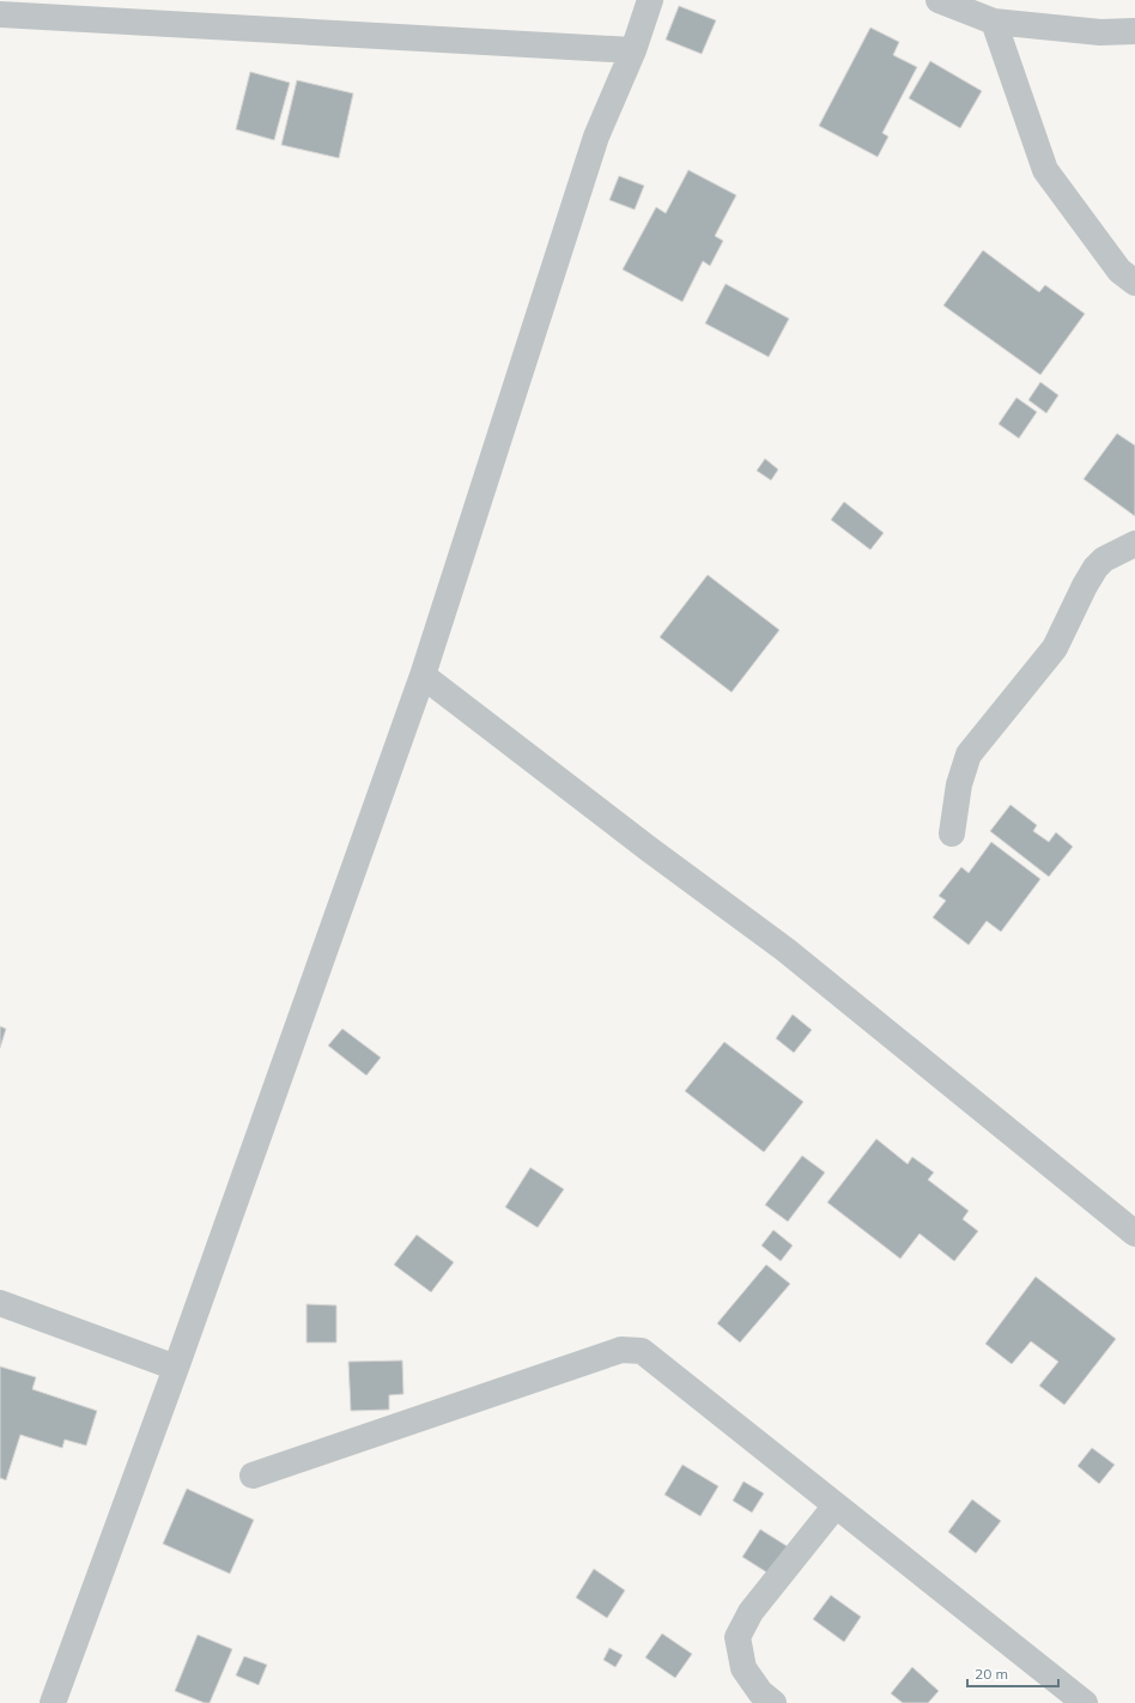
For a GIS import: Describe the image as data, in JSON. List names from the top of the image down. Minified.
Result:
{"scale_bar":"20 m"}
